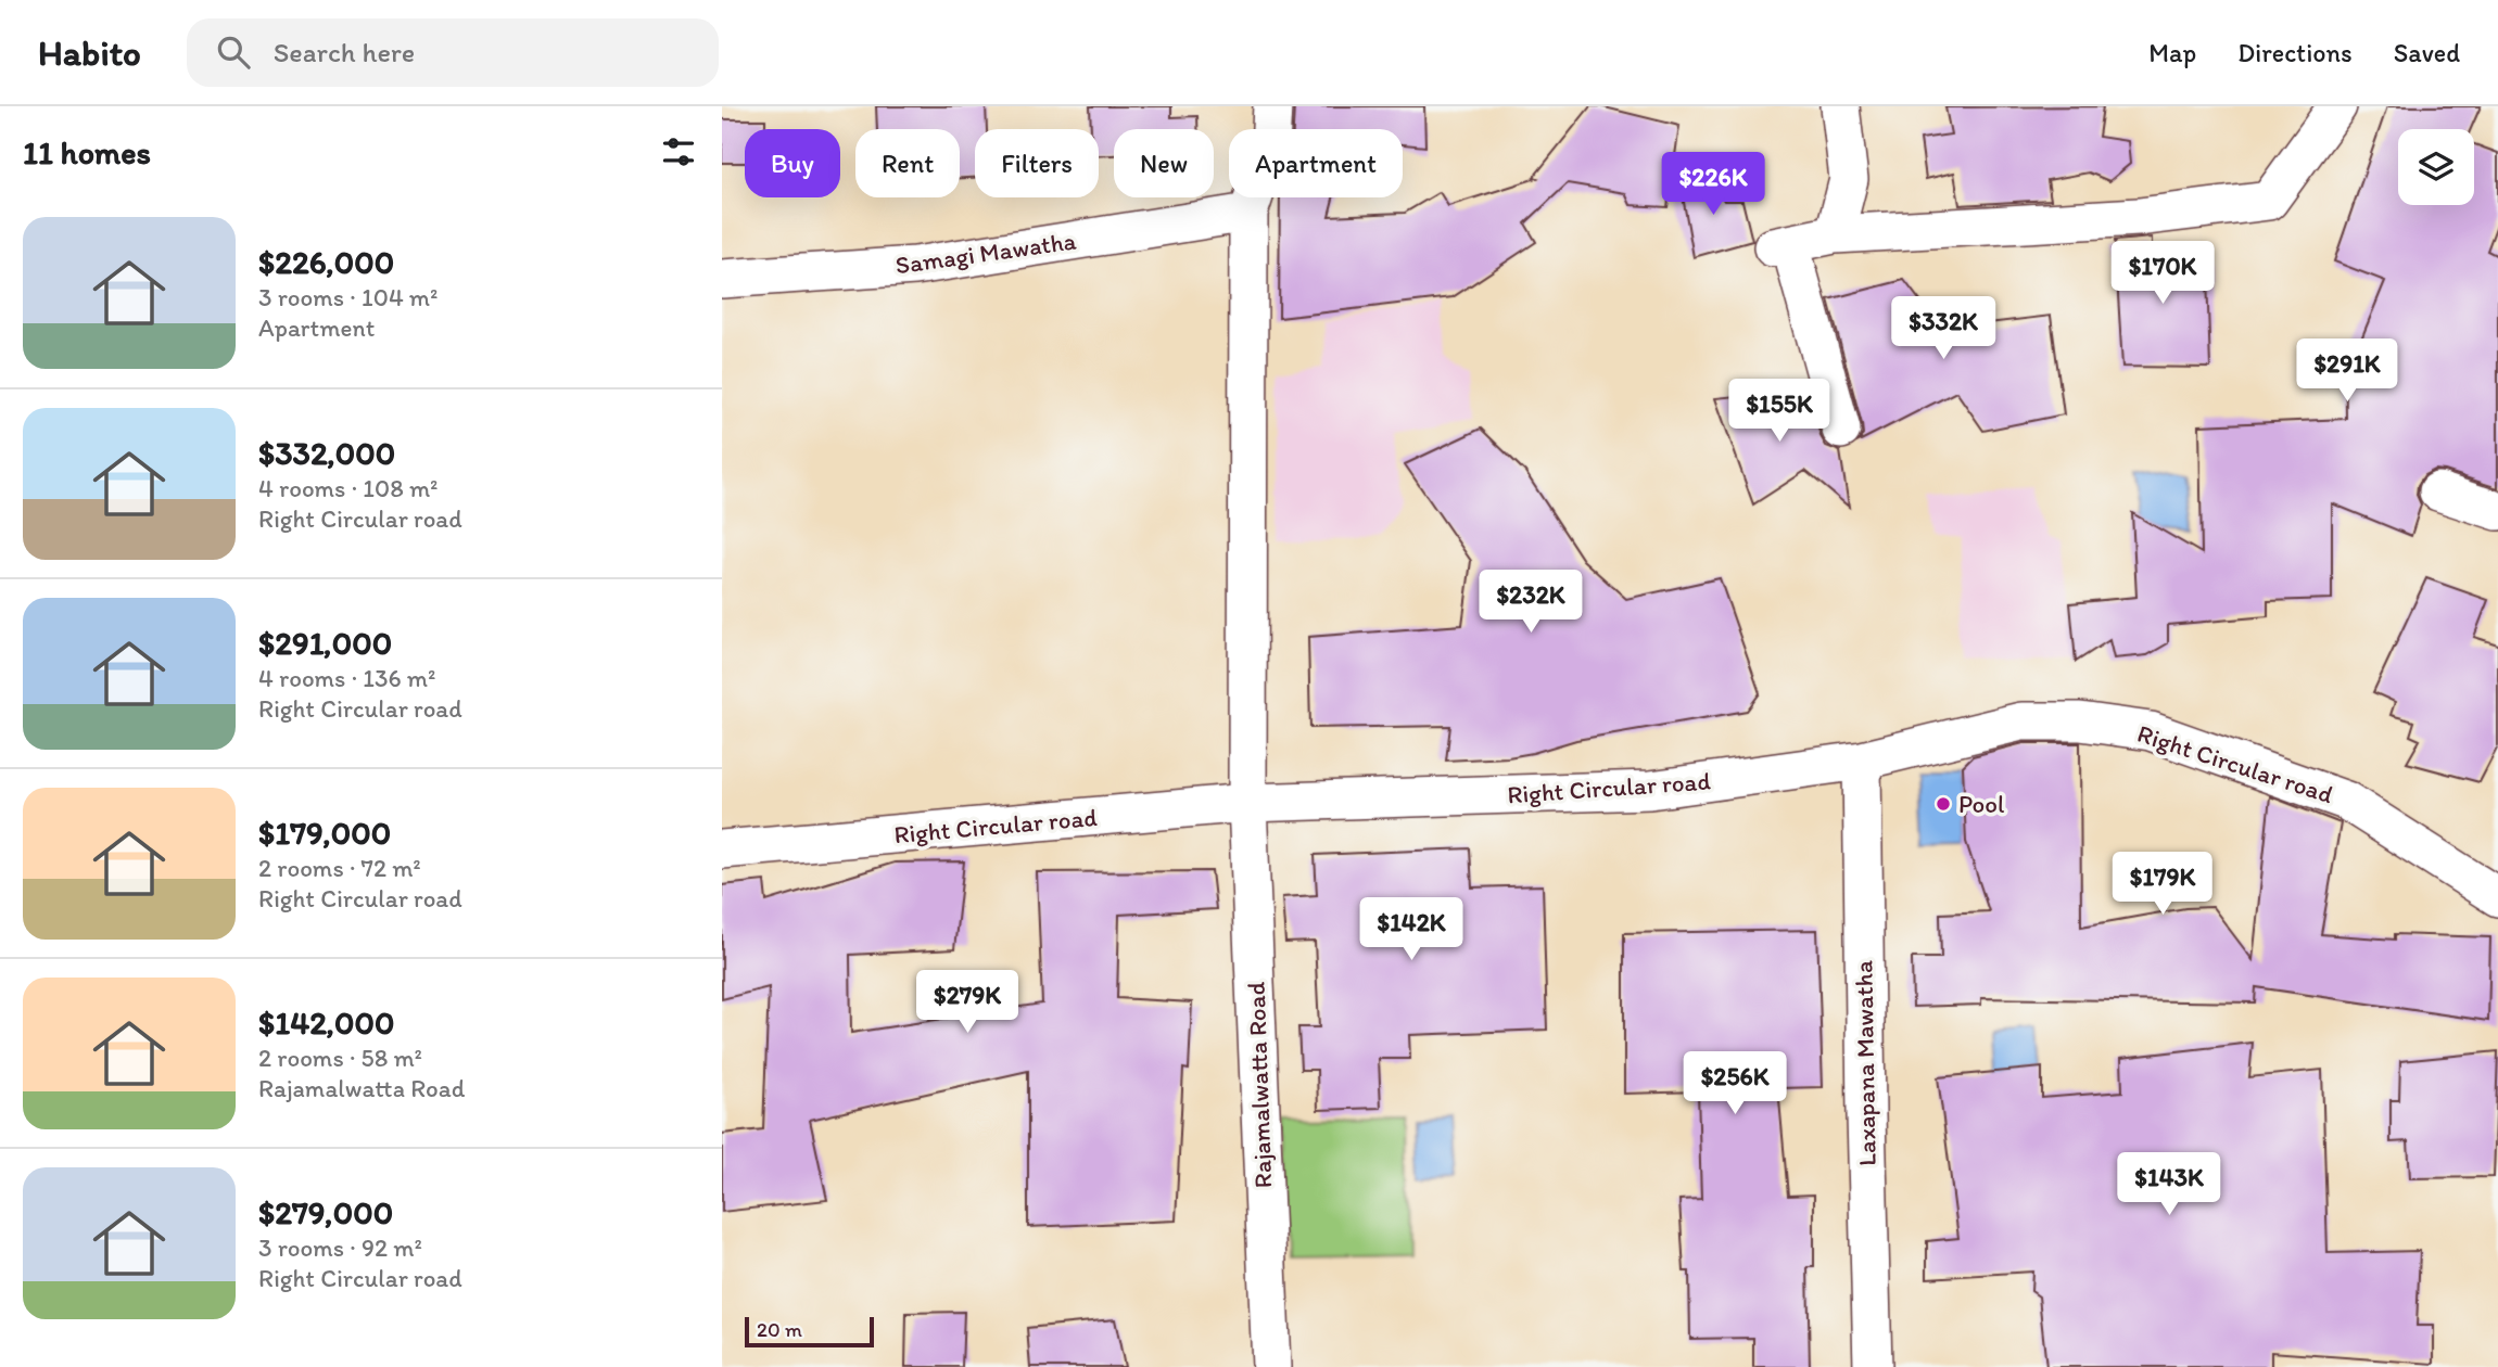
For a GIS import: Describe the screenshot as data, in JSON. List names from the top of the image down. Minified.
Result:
{"streets":{"street":["Samagi Mawatha","Right Circular road","Laxapana Mawatha","Rajamalwatta Road"]},"crossings":[["Samagi Mawatha","Rajamalwatta Road"],["Right Circular road","Laxapana Mawatha"],["Right Circular road","Rajamalwatta Road"]],"places":["Pool"],"scale_bar":"20 m","page":{"header":"Habito","search":"Search here","nav":["Map","Directions","Saved"],"heading":"11 homes","chip":["Buy","Rent","Filters","New","Apartment"],"price":["$226K","$170K","$332K","$291K","$155K","$232K","$179K","$142K","$279K","$256K","$143K"],"list":[{"name":"$226,000","note":"3 rooms · 104 m² · Apartment"},{"name":"$332,000","note":"4 rooms · 108 m² · Right Circular road"},{"name":"$291,000","note":"4 rooms · 136 m² · Right Circular road"},{"name":"$179,000","note":"2 rooms · 72 m² · Right Circular road"},{"name":"$142,000","note":"2 rooms · 58 m² · Rajamalwatta Road"},{"name":"$279,000","note":"3 rooms · 92 m² · Right Circular road"}],"scale":"20 m"}}
